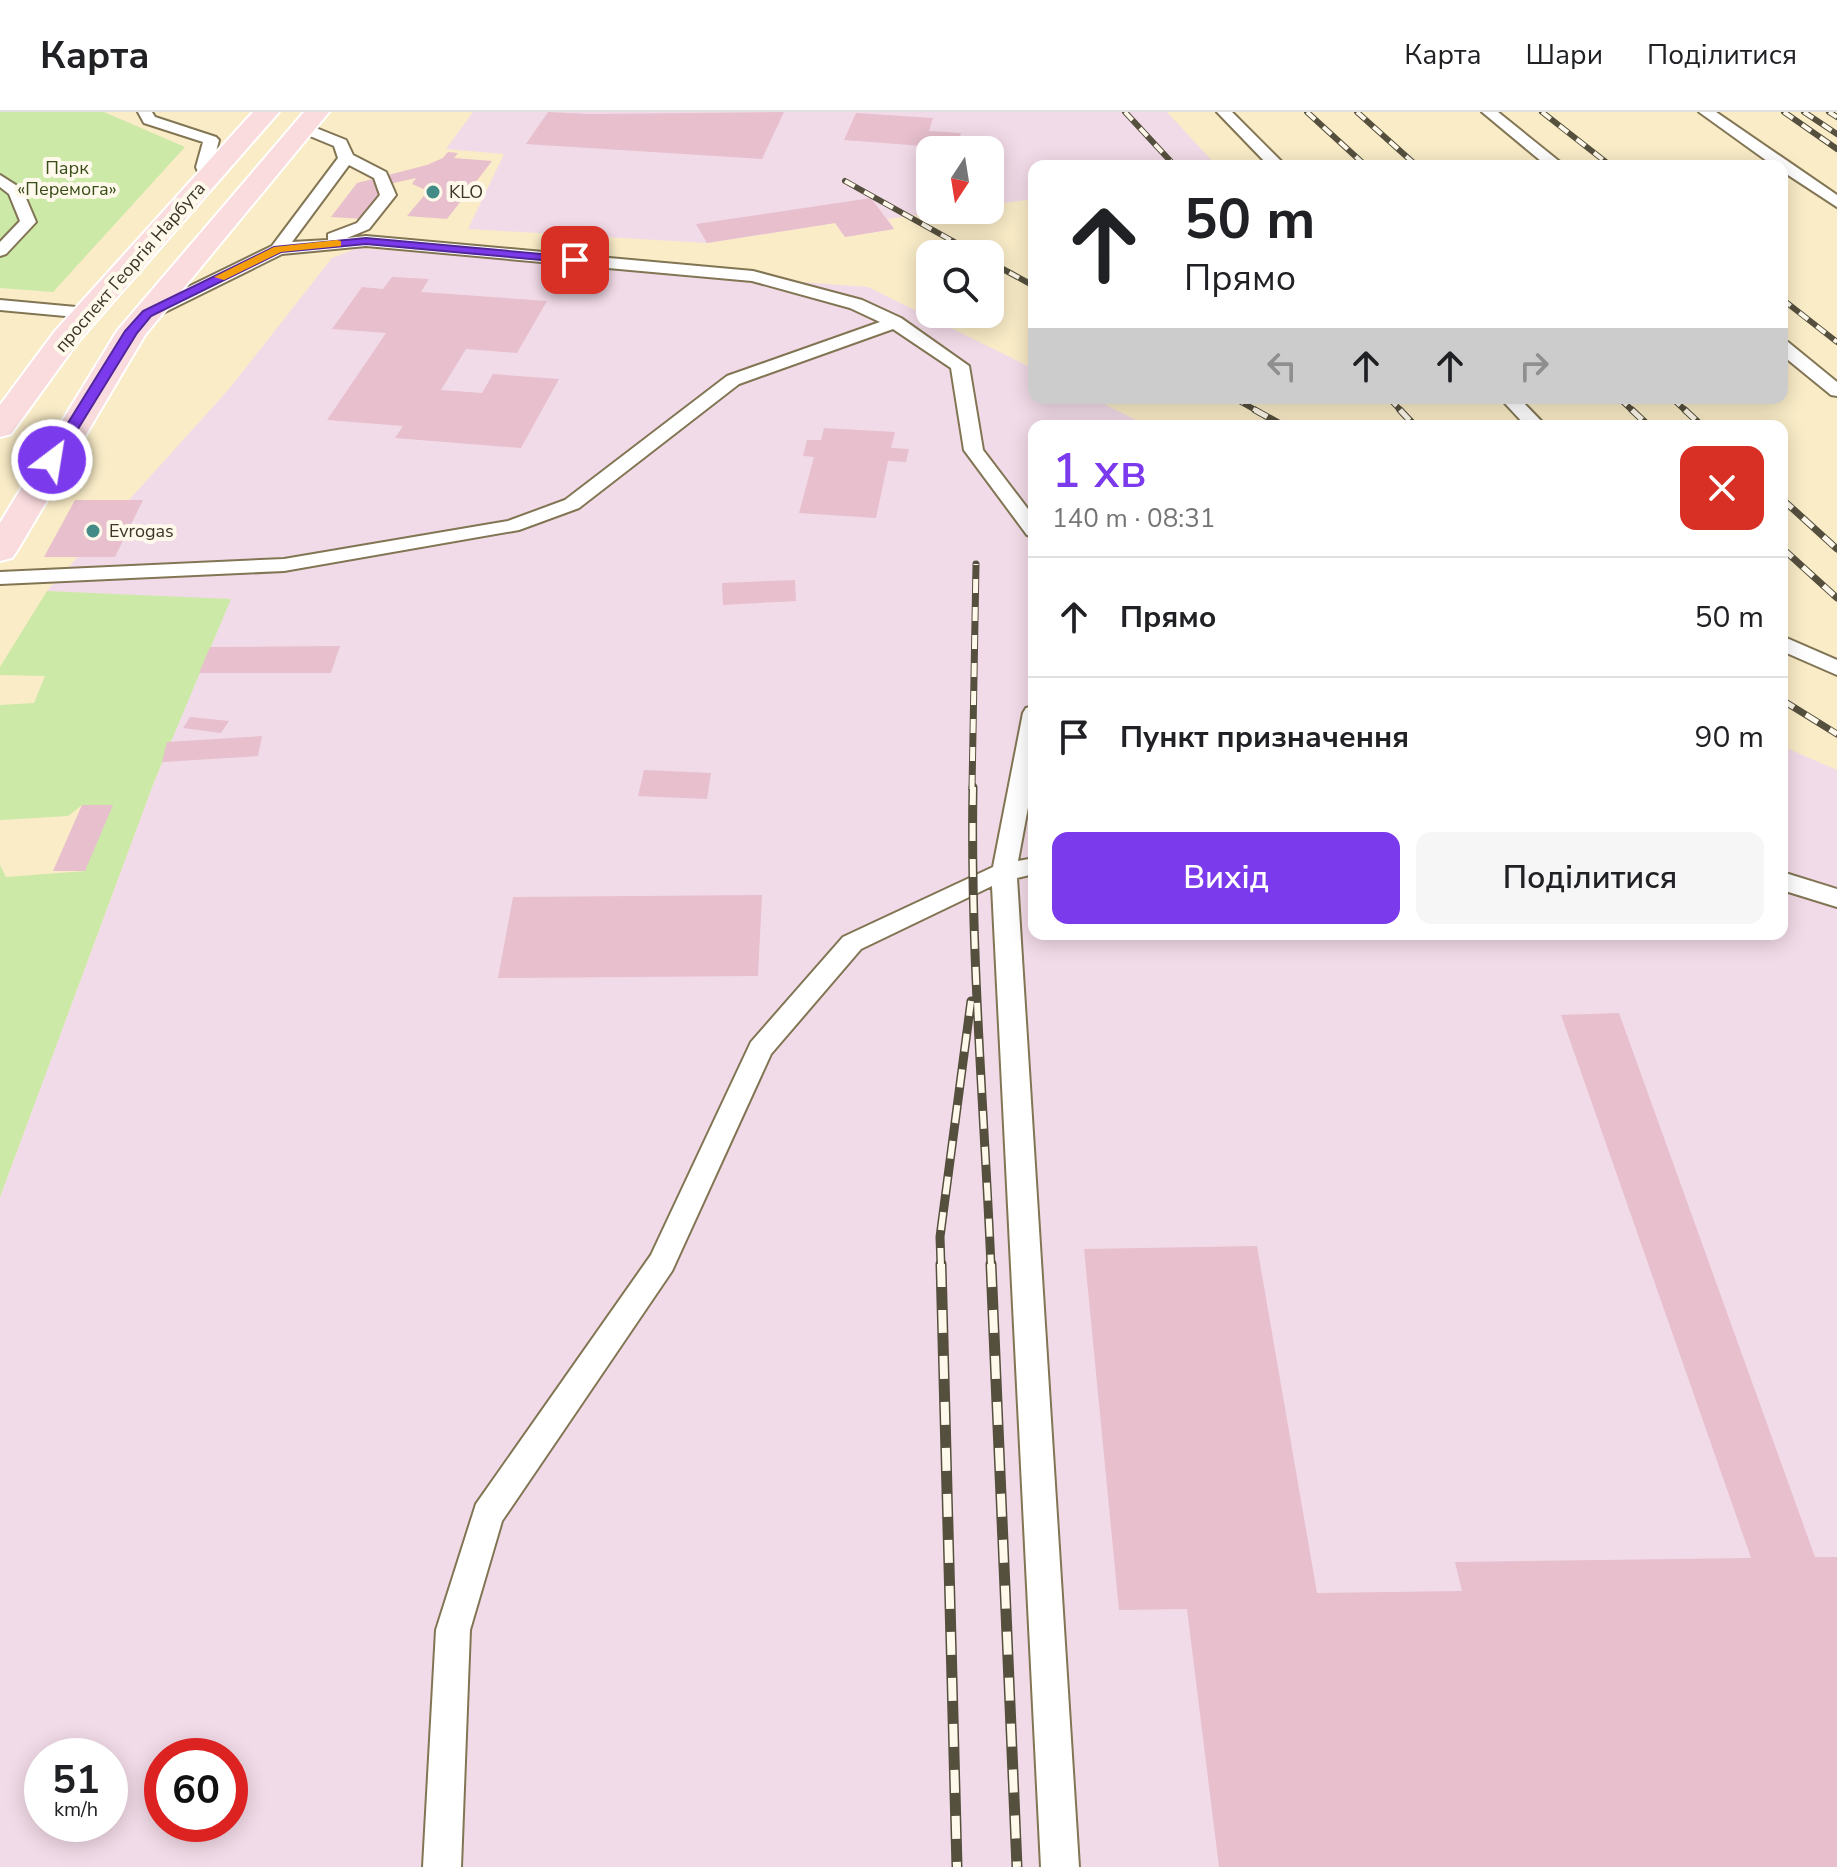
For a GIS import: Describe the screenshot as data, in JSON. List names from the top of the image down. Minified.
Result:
{"streets":{"main road":["проспект Георгія Нарбута"]},"parks":["Парк «Перемога»"],"places":["KLO","Evrogas"],"north":"bottom","page":{"header":"Карта","nav":["Карта","Шари","Поділитися"],"turn":["50 m","Прямо"],"heading":["1 хв","140 m · 08:31"],"list":[{"name":"Прямо","value":"50 m"},{"name":"Пункт призначення","value":"90 m"}],"buttons":["Вихід","Поділитися"],"speed":"51 km/h","limit":"60"}}
